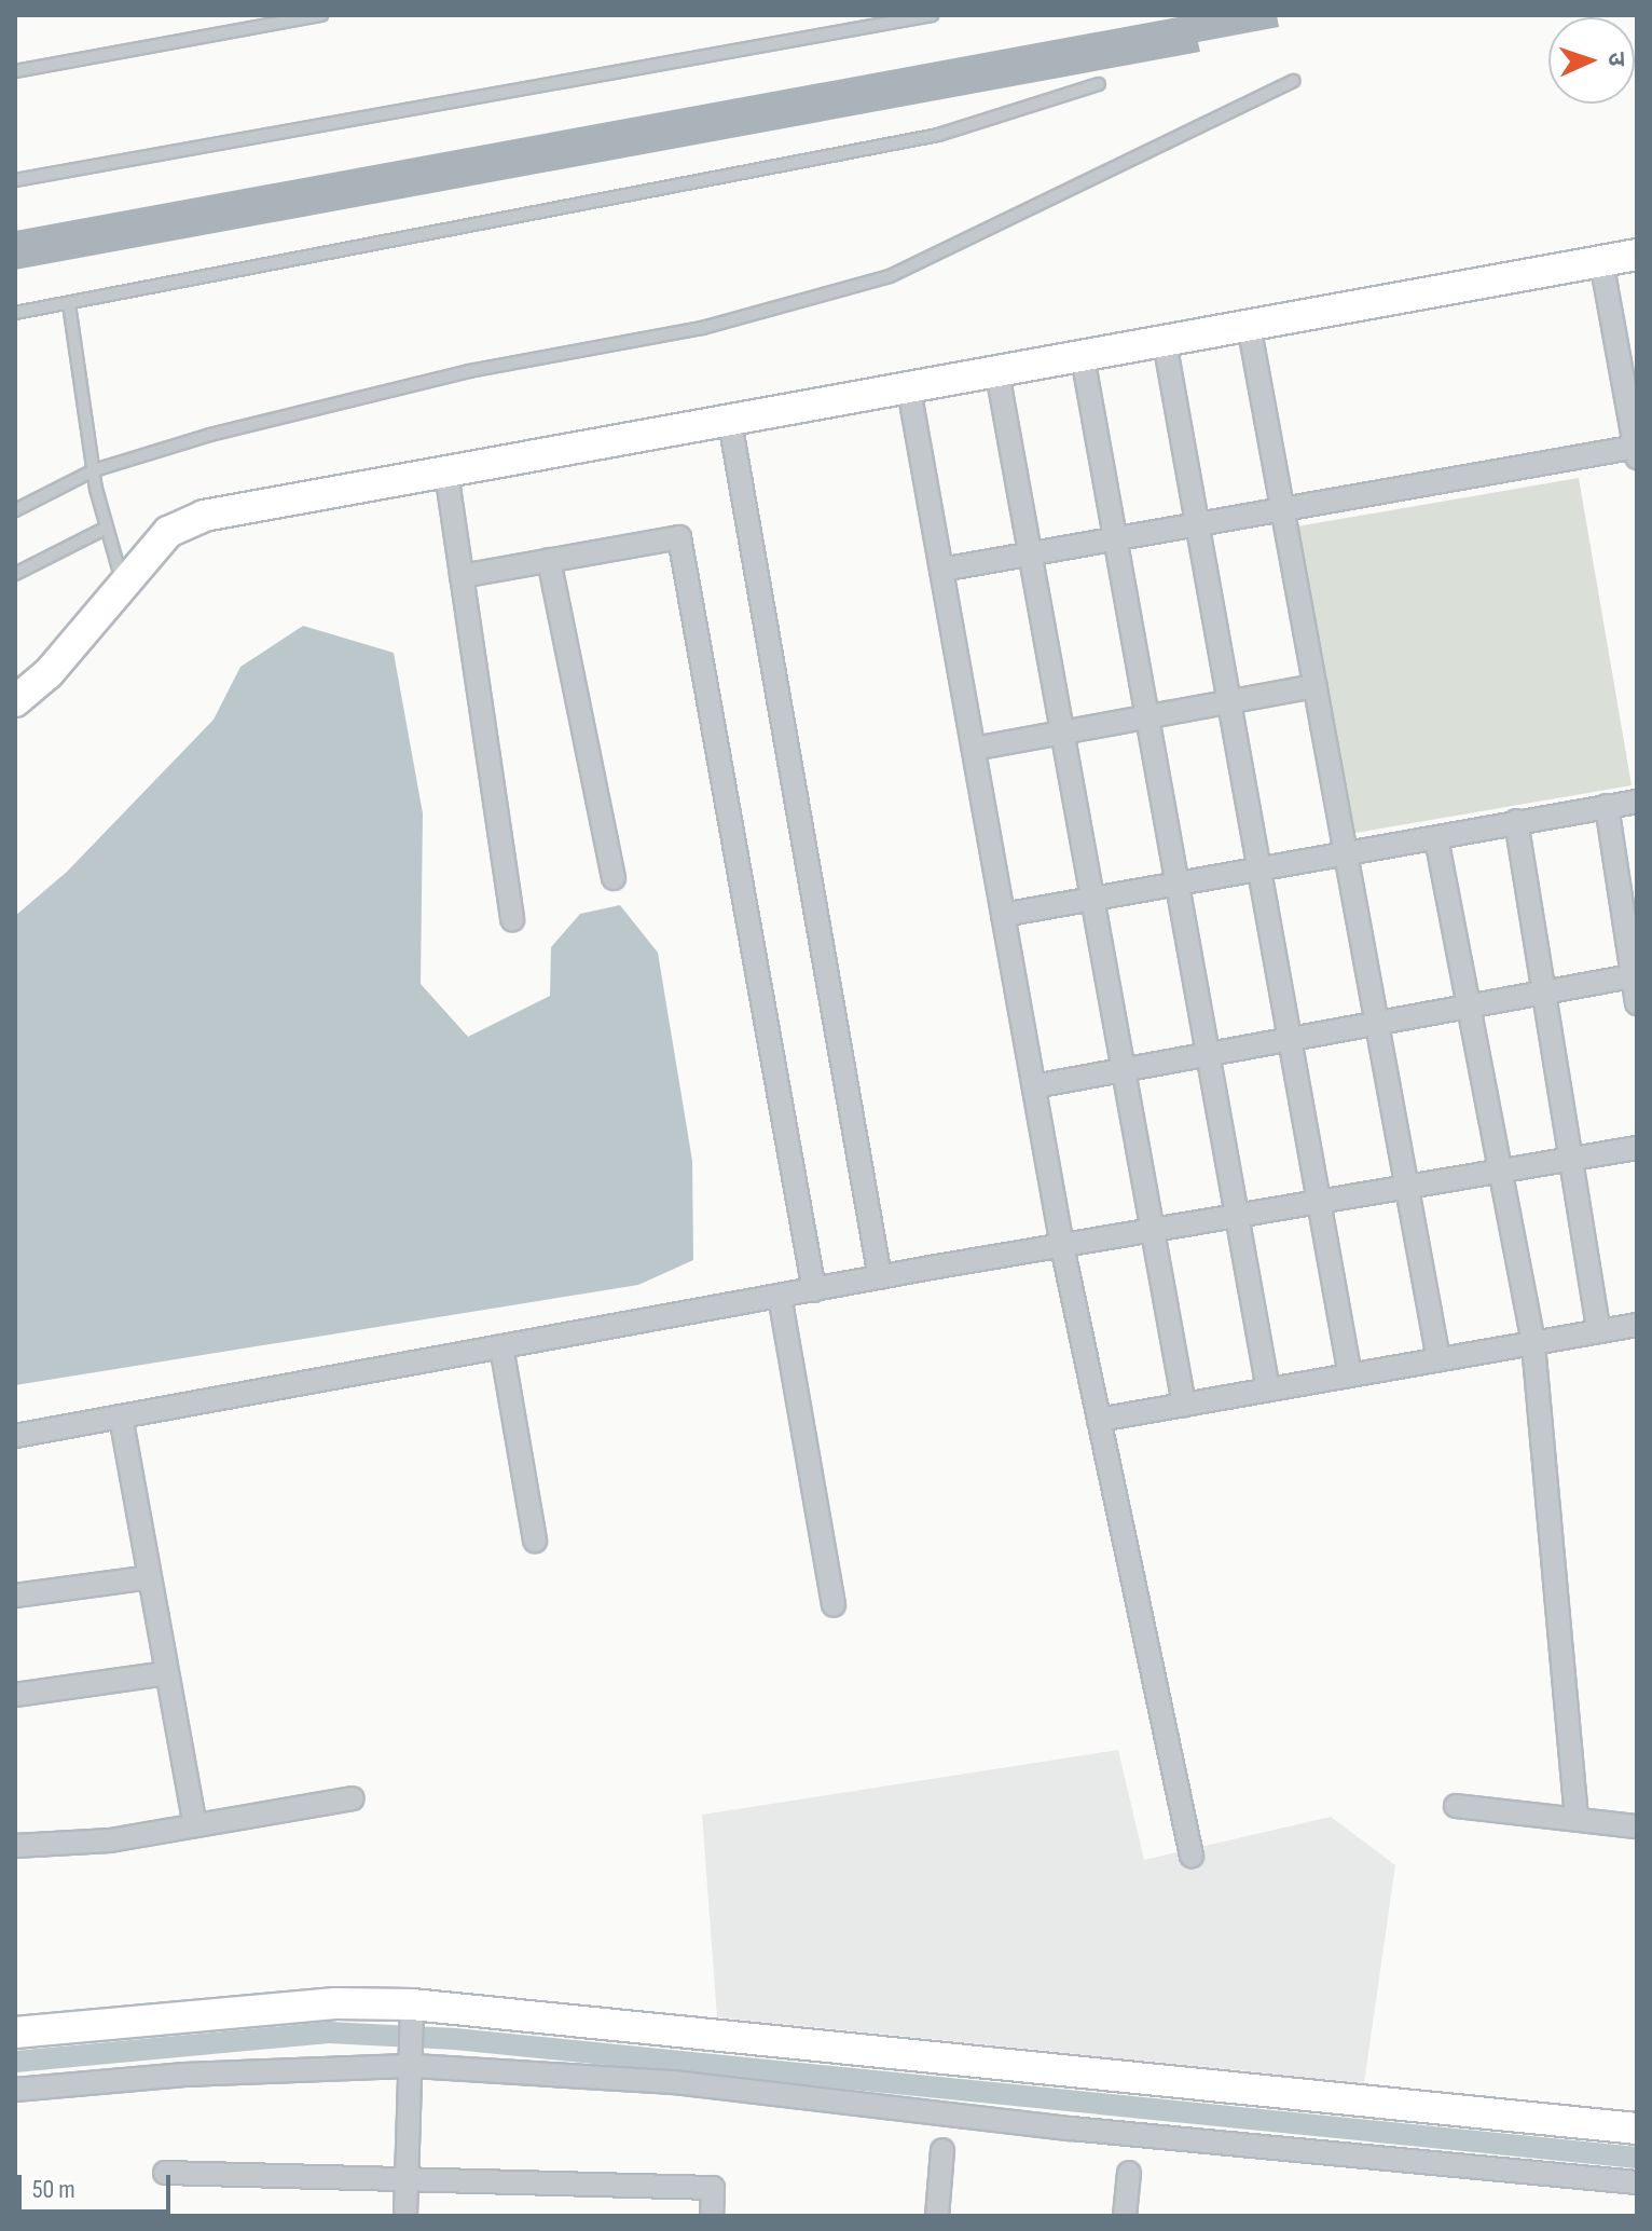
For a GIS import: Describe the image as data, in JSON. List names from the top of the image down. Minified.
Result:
{"scale_bar":"50 m","north":"right"}
